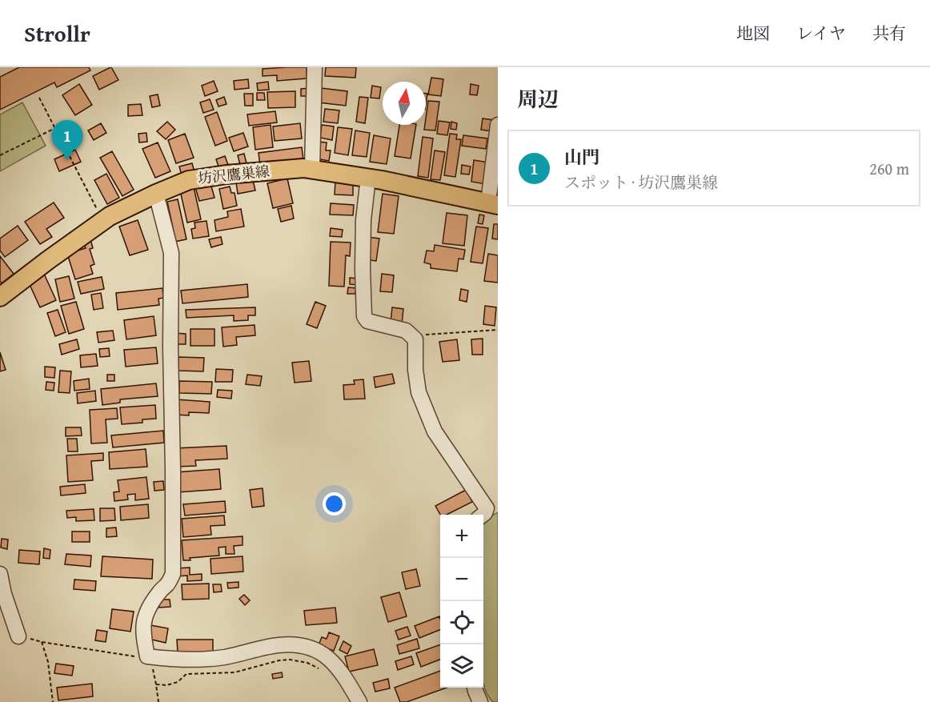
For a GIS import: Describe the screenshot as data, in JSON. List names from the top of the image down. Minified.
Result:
{"streets":{"main road":["坊沢鷹巣線"]},"north":"top","page":{"header":"Strollr","nav":["地図","レイヤ","共有"],"heading":"周辺","pins":"1","list":[{"mark":"1","name":"山門","note":"スポット · 坊沢鷹巣線","value":"260 m"}],"map_buttons":["+","−"]}}
